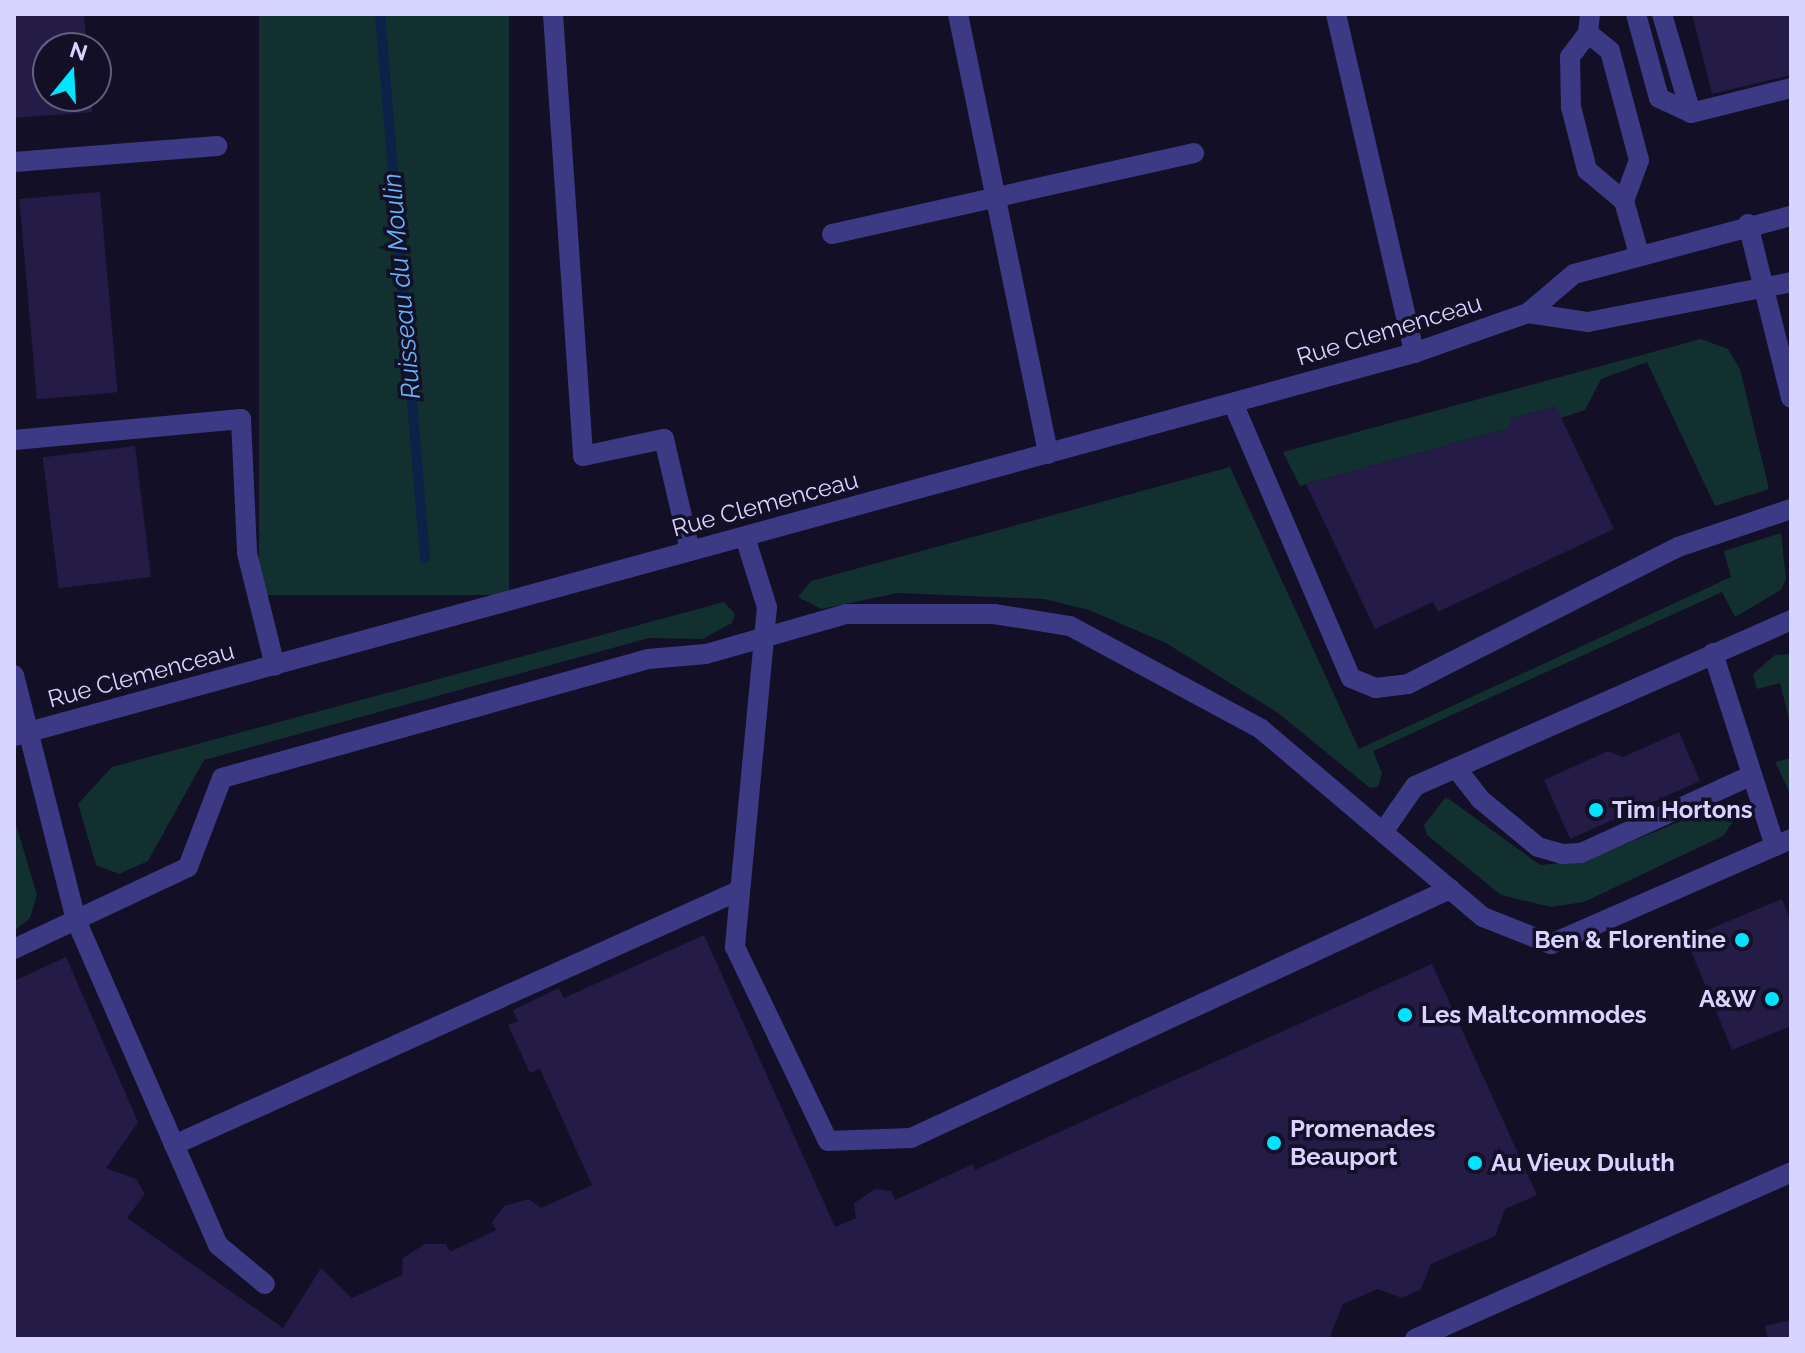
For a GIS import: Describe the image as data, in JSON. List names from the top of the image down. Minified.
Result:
{"streets":{"street":["Rue Clemenceau"]},"water":["Ruisseau du Moulin"],"places":["Tim Hortons","Ben & Florentine","A&W","Les Maltcommodes","Promenades Beauport","Au Vieux Duluth"],"north":"top"}
